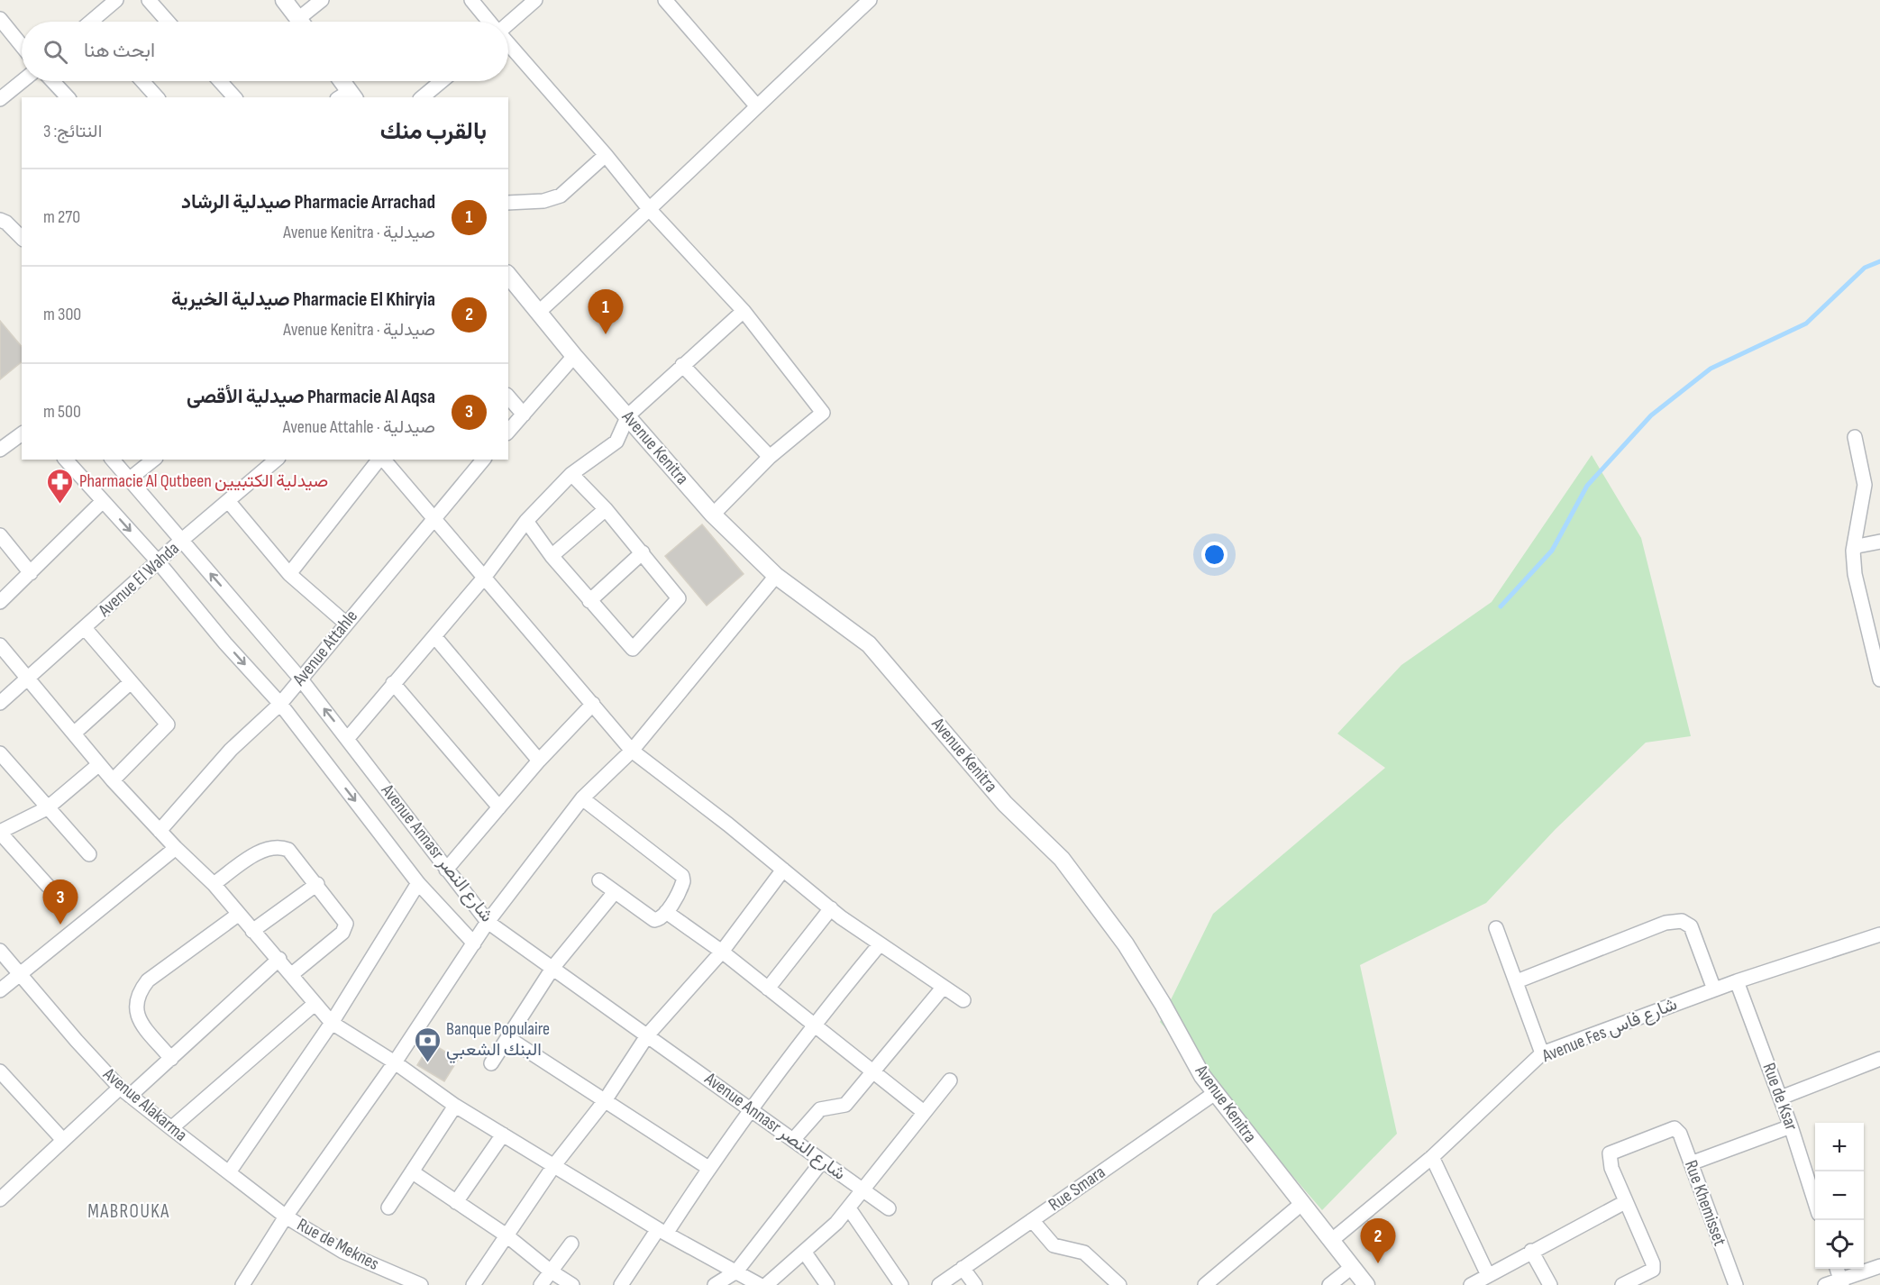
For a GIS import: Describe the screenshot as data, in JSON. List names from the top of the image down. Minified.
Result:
{"streets":{"street":["Avenue Kenitra","Avenue El Wahda","Avenue Attahle","Avenue Annasr شارع النصر","Avenue Fes شارع فاس","Rue de Ksar","Avenue Alakarma","Rue Smara","Rue Khemisset","Rue de Meknes"]},"crossings":[["Avenue Kenitra","Avenue Fes شارع فاس"],["Avenue Kenitra","Rue Smara"],["Avenue El Wahda","Avenue Annasr شارع النصر"],["Avenue Attahle","Avenue Annasr شارع النصر"],["Avenue Fes شارع فاس","Rue de Ksar"],["Avenue Alakarma","Rue de Meknes"]],"districts":["MABROUKA"],"places":{"pharmacy":["Pharmacie Al Qutbeen صيدلية الكتبيين"],"bank":["Banque Populaire البنك الشعبي"]},"page":{"search":"ابحث هنا","heading":["بالقرب منك","النتائج: 3"],"list":[{"mark":"1","name":"Pharmacie Arrachad صيدلية الرشاد","note":"صيدلية · Avenue Kenitra","value":"270 m"},{"mark":"2","name":"Pharmacie El Khiryia صيدلية الخيرية","note":"صيدلية · Avenue Kenitra","value":"300 m"},{"mark":"3","name":"Pharmacie Al Aqsa صيدلية الأقصى","note":"صيدلية · Avenue Attahle","value":"500 m"}],"pins":["1","3","2"],"map_buttons":["+","−"]}}
